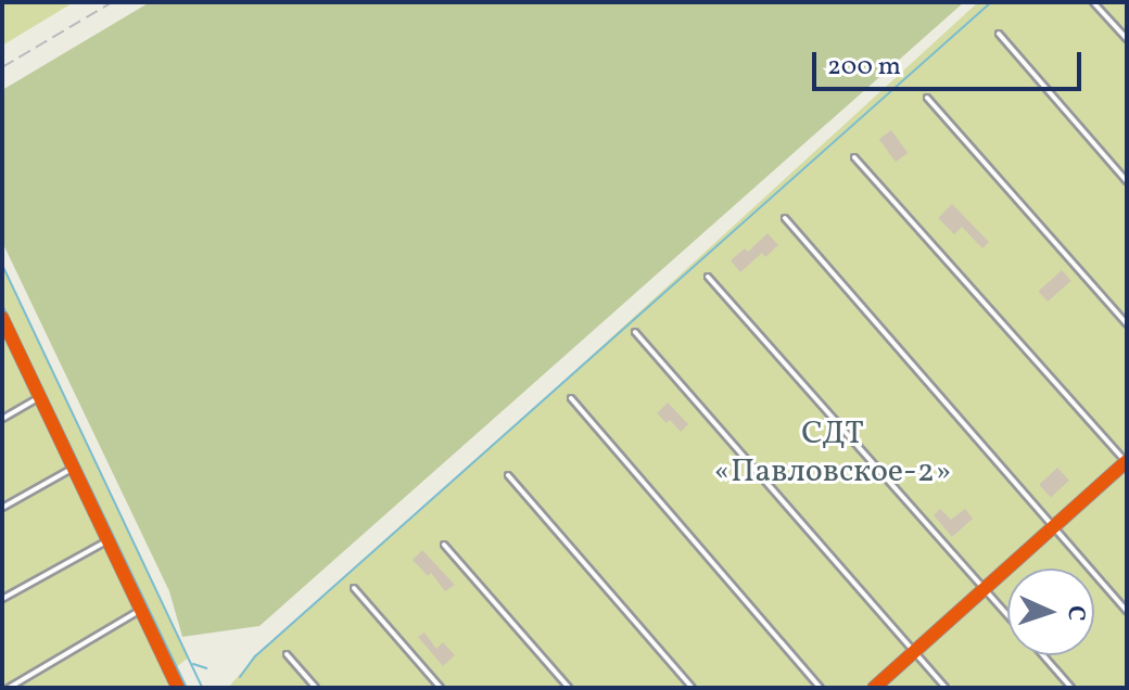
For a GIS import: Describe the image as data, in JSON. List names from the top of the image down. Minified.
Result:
{"parks":["СДТ «Павловское-2»"],"scale_bar":"200 m","north":"right"}
